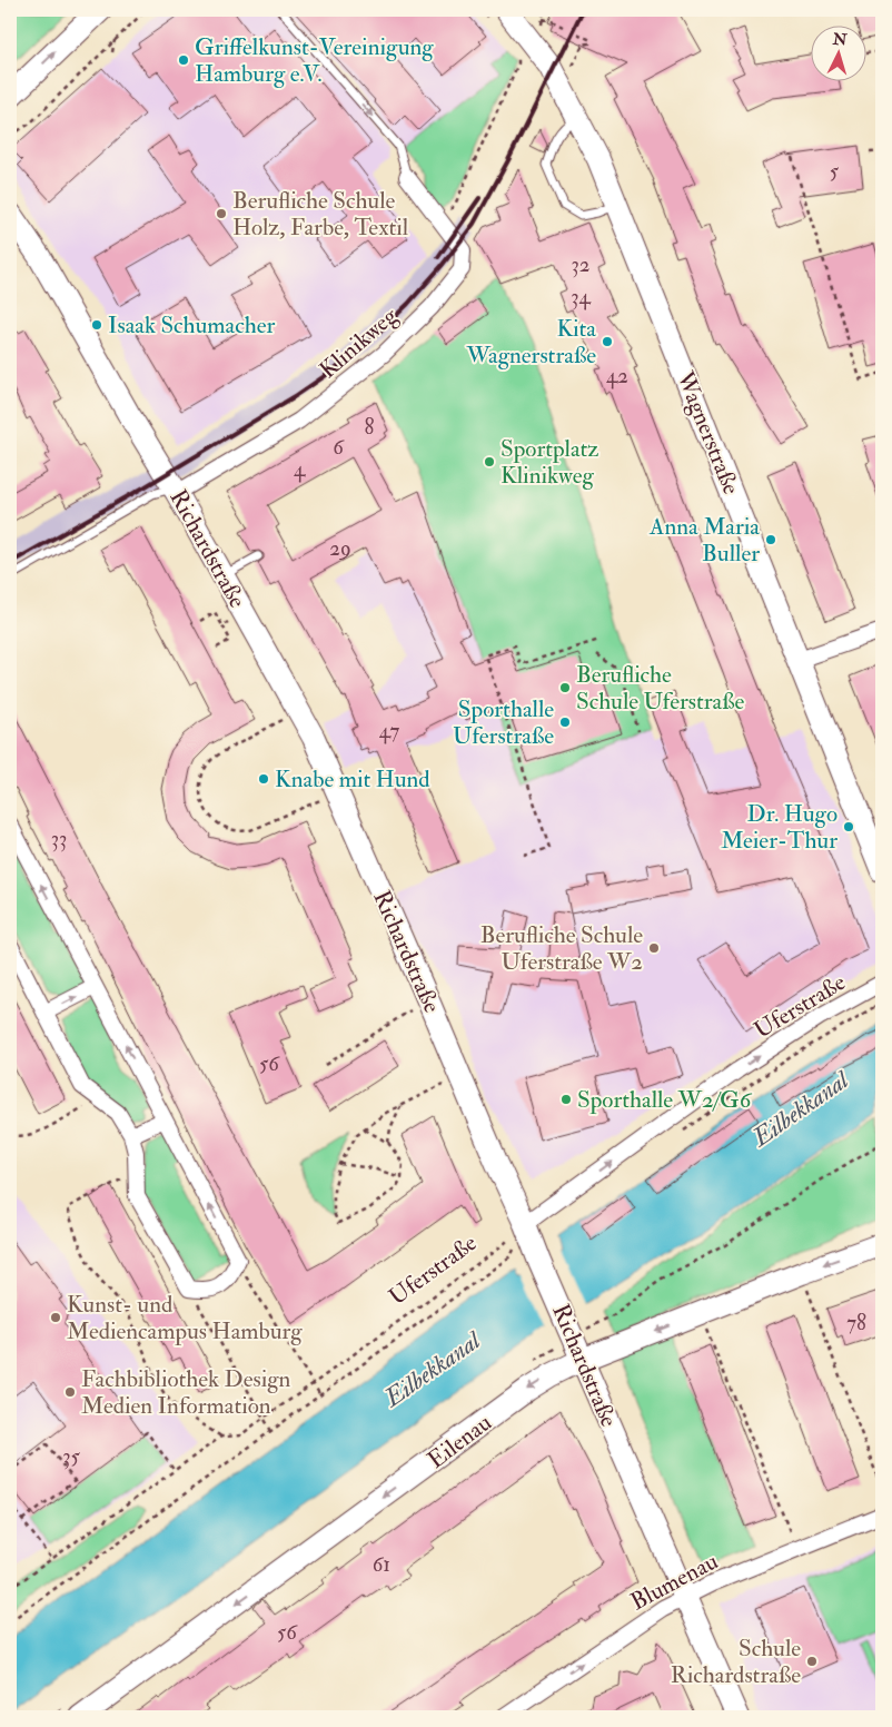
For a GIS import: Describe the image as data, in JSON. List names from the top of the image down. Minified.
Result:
{"streets":{"street":["Klinikweg","Wagnerstraße","Richardstraße","Uferstraße","Eilenau","Blumenau"]},"crossings":[["Klinikweg","Richardstraße"],["Richardstraße","Uferstraße"],["Richardstraße","Eilenau"],["Richardstraße","Blumenau"]],"one_way":["Uferstraße","Eilenau","Blumenau"],"water":["Eilbekkanal"],"places":["Griffelkunst-Vereinigung Hamburg e.V.","Berufliche Schule Holz, Farbe, Textil","Isaak Schumacher","Kita Wagnerstraße","Sportplatz Klinikweg","Anna Maria Buller","Berufliche Schule Uferstraße","Sporthalle Uferstraße","Knabe mit Hund","Dr. Hugo Meier-Thur","Berufliche Schule Uferstraße W2","Sporthalle W2/G6","Kunst- und Mediencampus Hamburg","Fachbibliothek Design Medien Information","Schule Richardstraße"],"house_numbers":["5","32","34","42","8","6","4","29","47","33","56","78","35","61","56"],"north":"top"}
